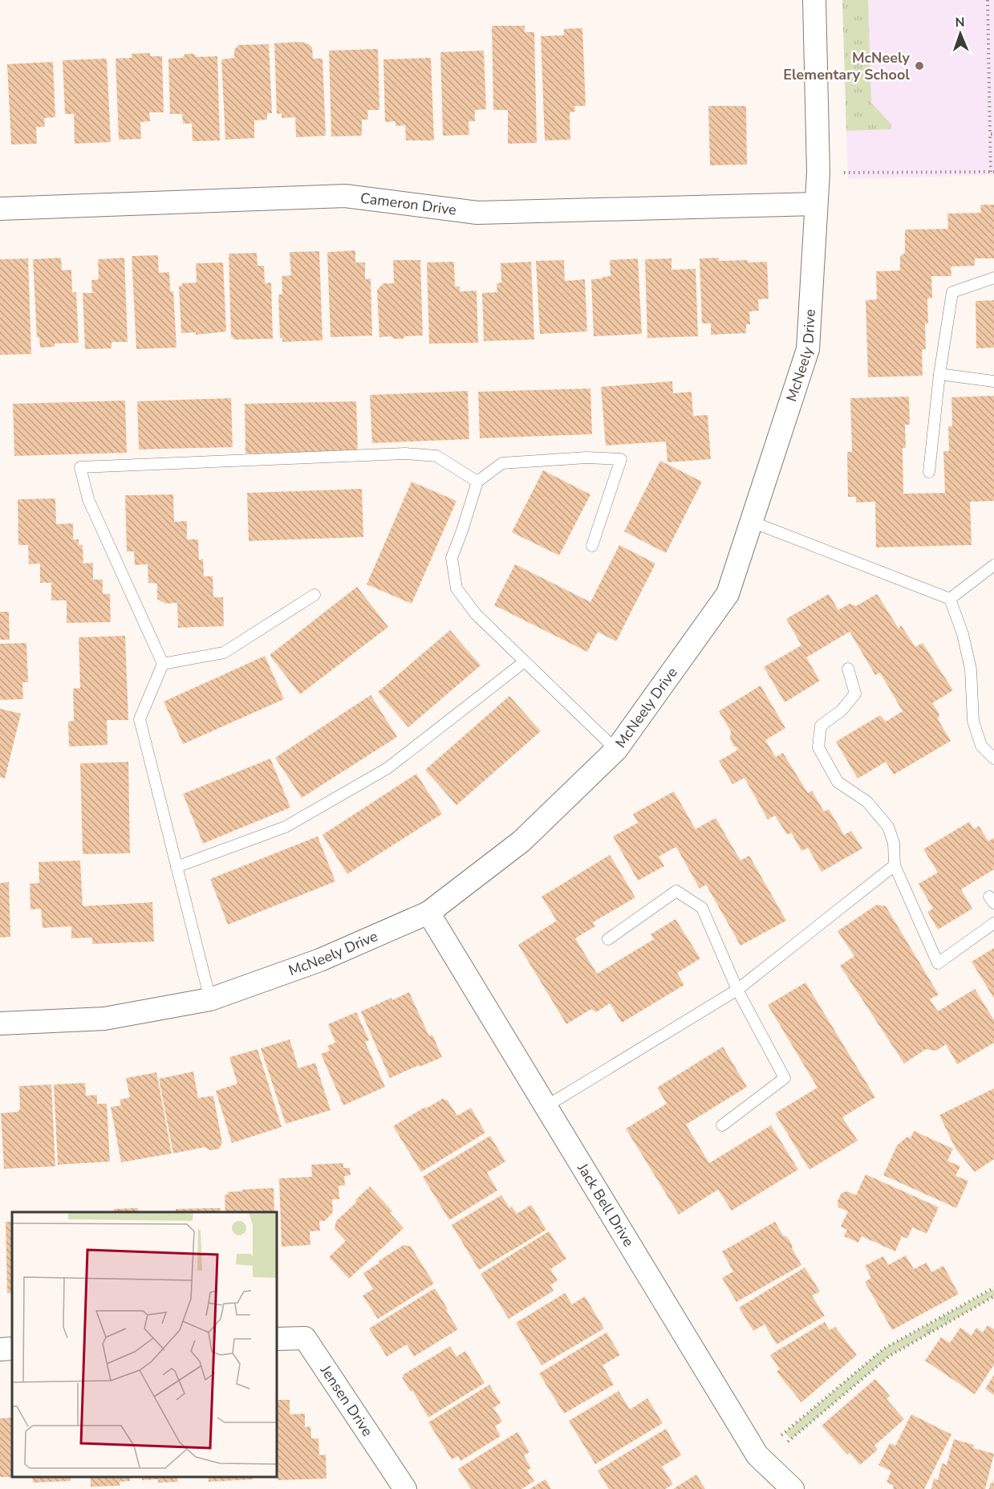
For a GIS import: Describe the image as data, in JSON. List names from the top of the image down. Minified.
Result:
{"streets":{"street":["Cameron Drive","McNeely Drive","Jack Bell Drive","Jensen Drive"]},"crossings":[["Cameron Drive","McNeely Drive"],["McNeely Drive","Jack Bell Drive"]],"places":["McNeely Elementary School"],"north":"top"}
